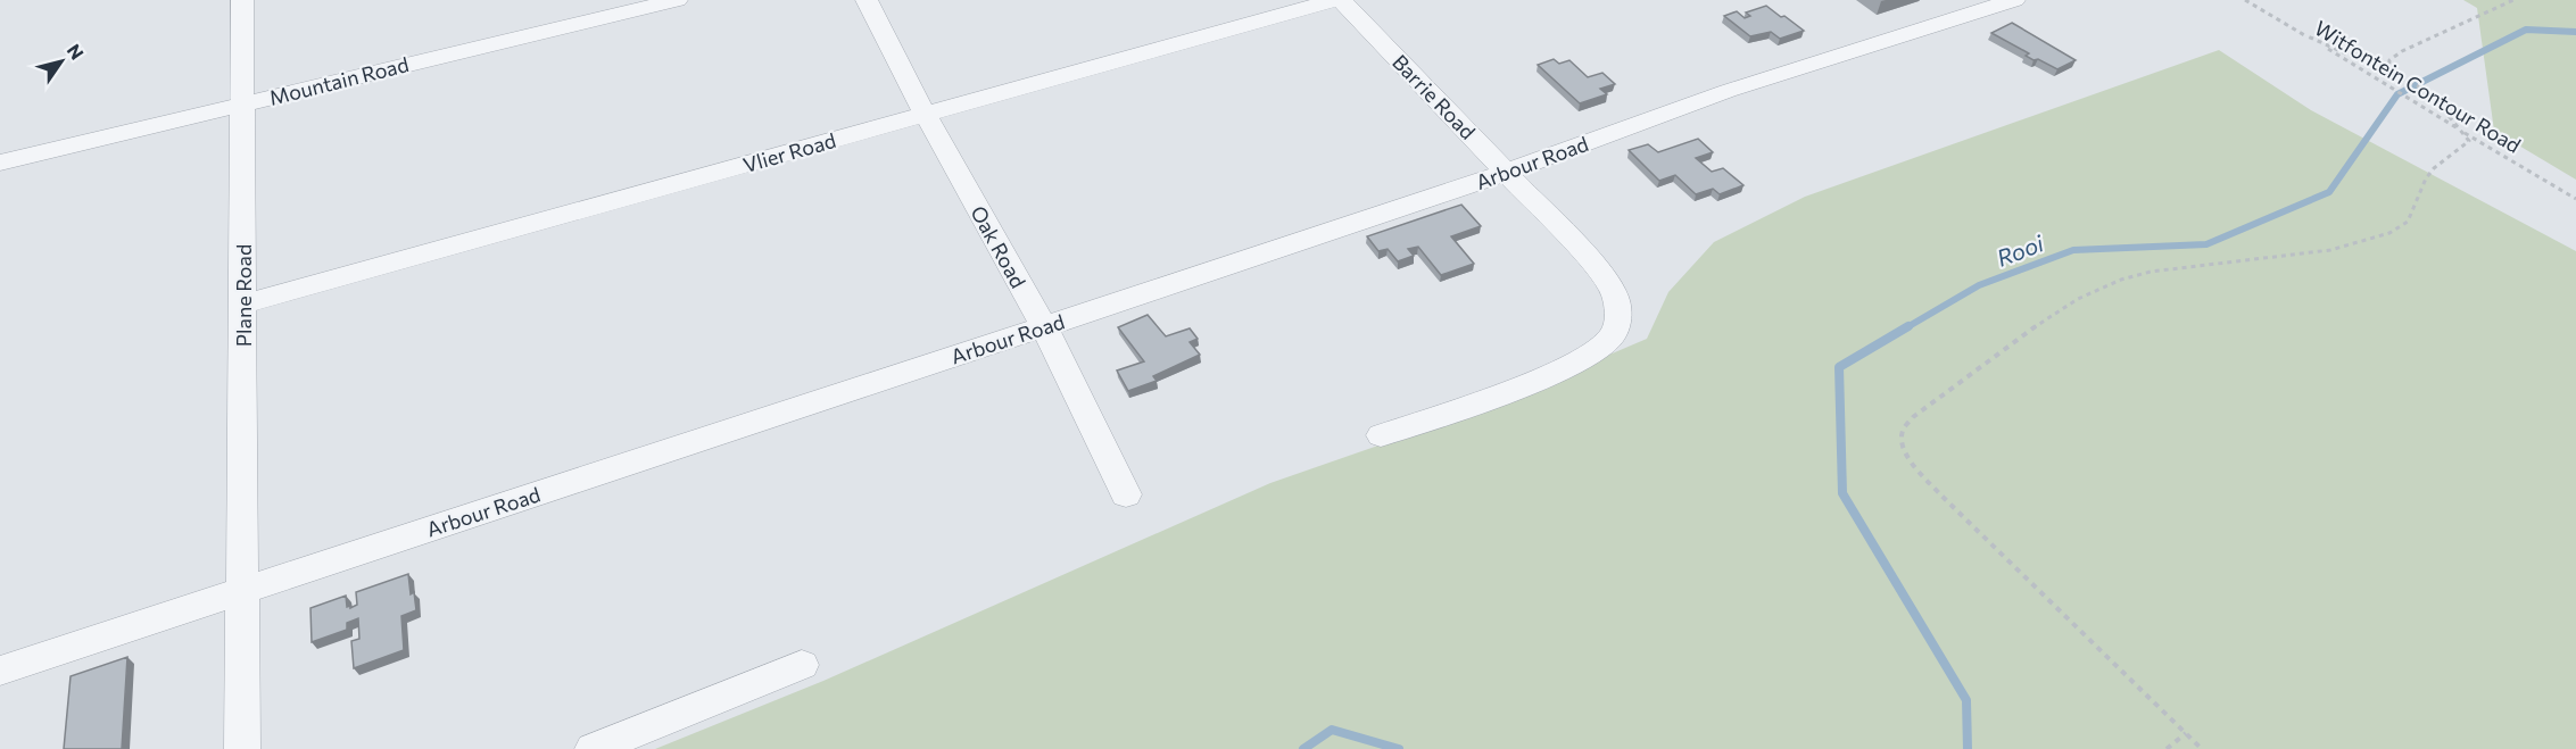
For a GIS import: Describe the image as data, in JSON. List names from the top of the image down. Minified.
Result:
{"streets":{"street":["Mountain Road","Barrie Road","Vlier Road","Arbour Road","Oak Road","Plane Road"],"path":["Witfontein Contour Road"]},"crossings":[["Mountain Road","Plane Road"],["Barrie Road","Arbour Road"],["Vlier Road","Oak Road"],["Vlier Road","Plane Road"],["Arbour Road","Oak Road"],["Arbour Road","Plane Road"]],"water":["Rooi"],"north":"top right"}
